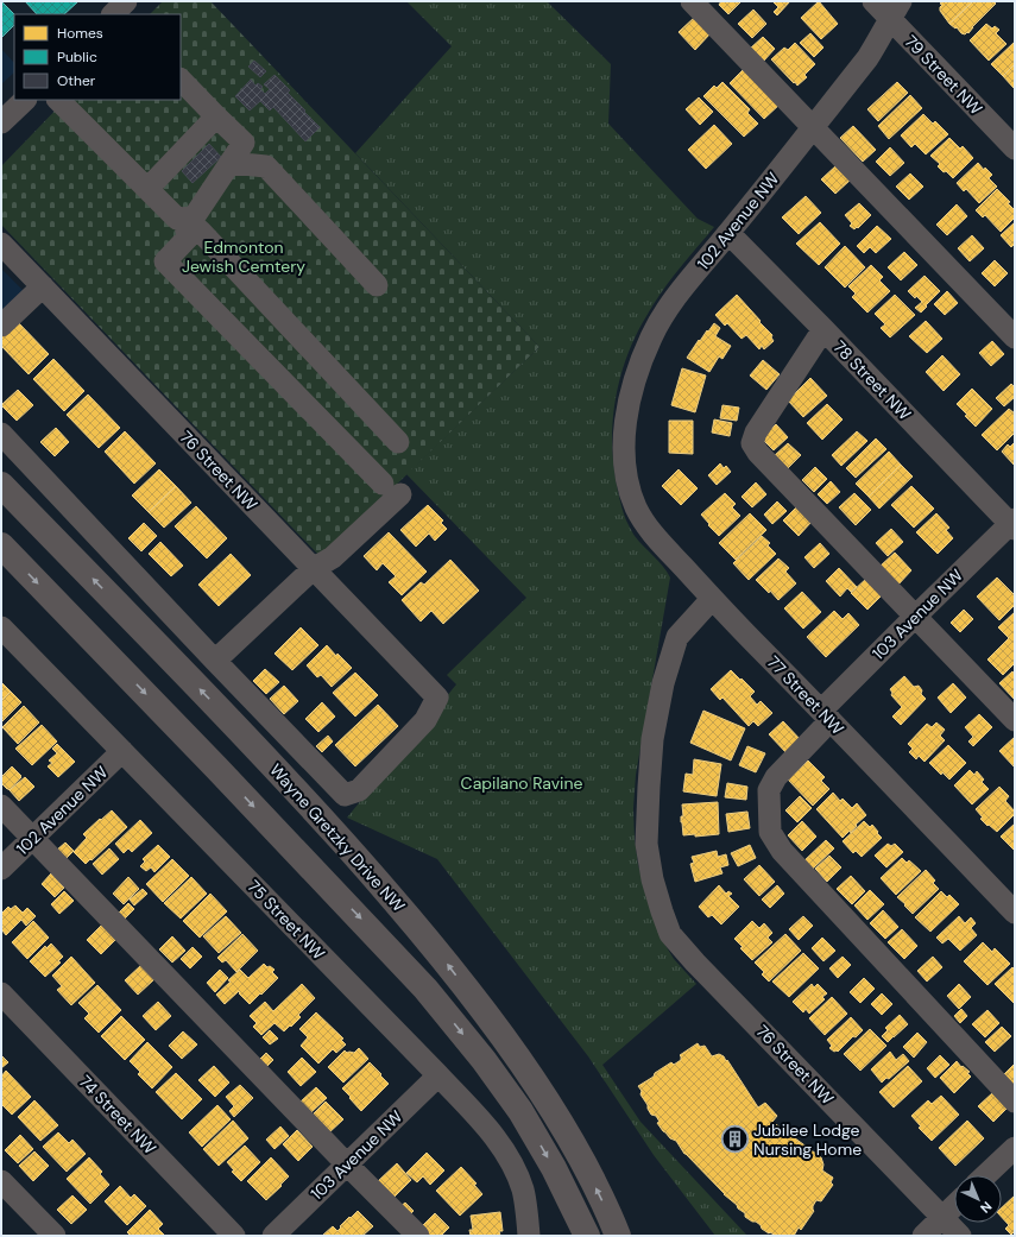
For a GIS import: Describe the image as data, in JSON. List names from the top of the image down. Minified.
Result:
{"streets":{"main road":["Wayne Gretzky Drive NW"],"street":["79 Street NW","102 Avenue NW","78 Street NW","76 Street NW","103 Avenue NW","77 Street NW","75 Street NW","74 Street NW"]},"crossings":[["79 Street NW","102 Avenue NW"],["102 Avenue NW","78 Street NW"],["102 Avenue NW","77 Street NW"],["102 Avenue NW","75 Street NW"],["78 Street NW","103 Avenue NW"],["76 Street NW","77 Street NW"],["103 Avenue NW","77 Street NW"],["103 Avenue NW","75 Street NW"]],"parks":["Edmonton Jewish Cemtery","Capilano Ravine"],"places":{"building":["Jubilee Lodge Nursing Home"]},"legend":["Homes","Public","Other"],"north":"bottom right"}
